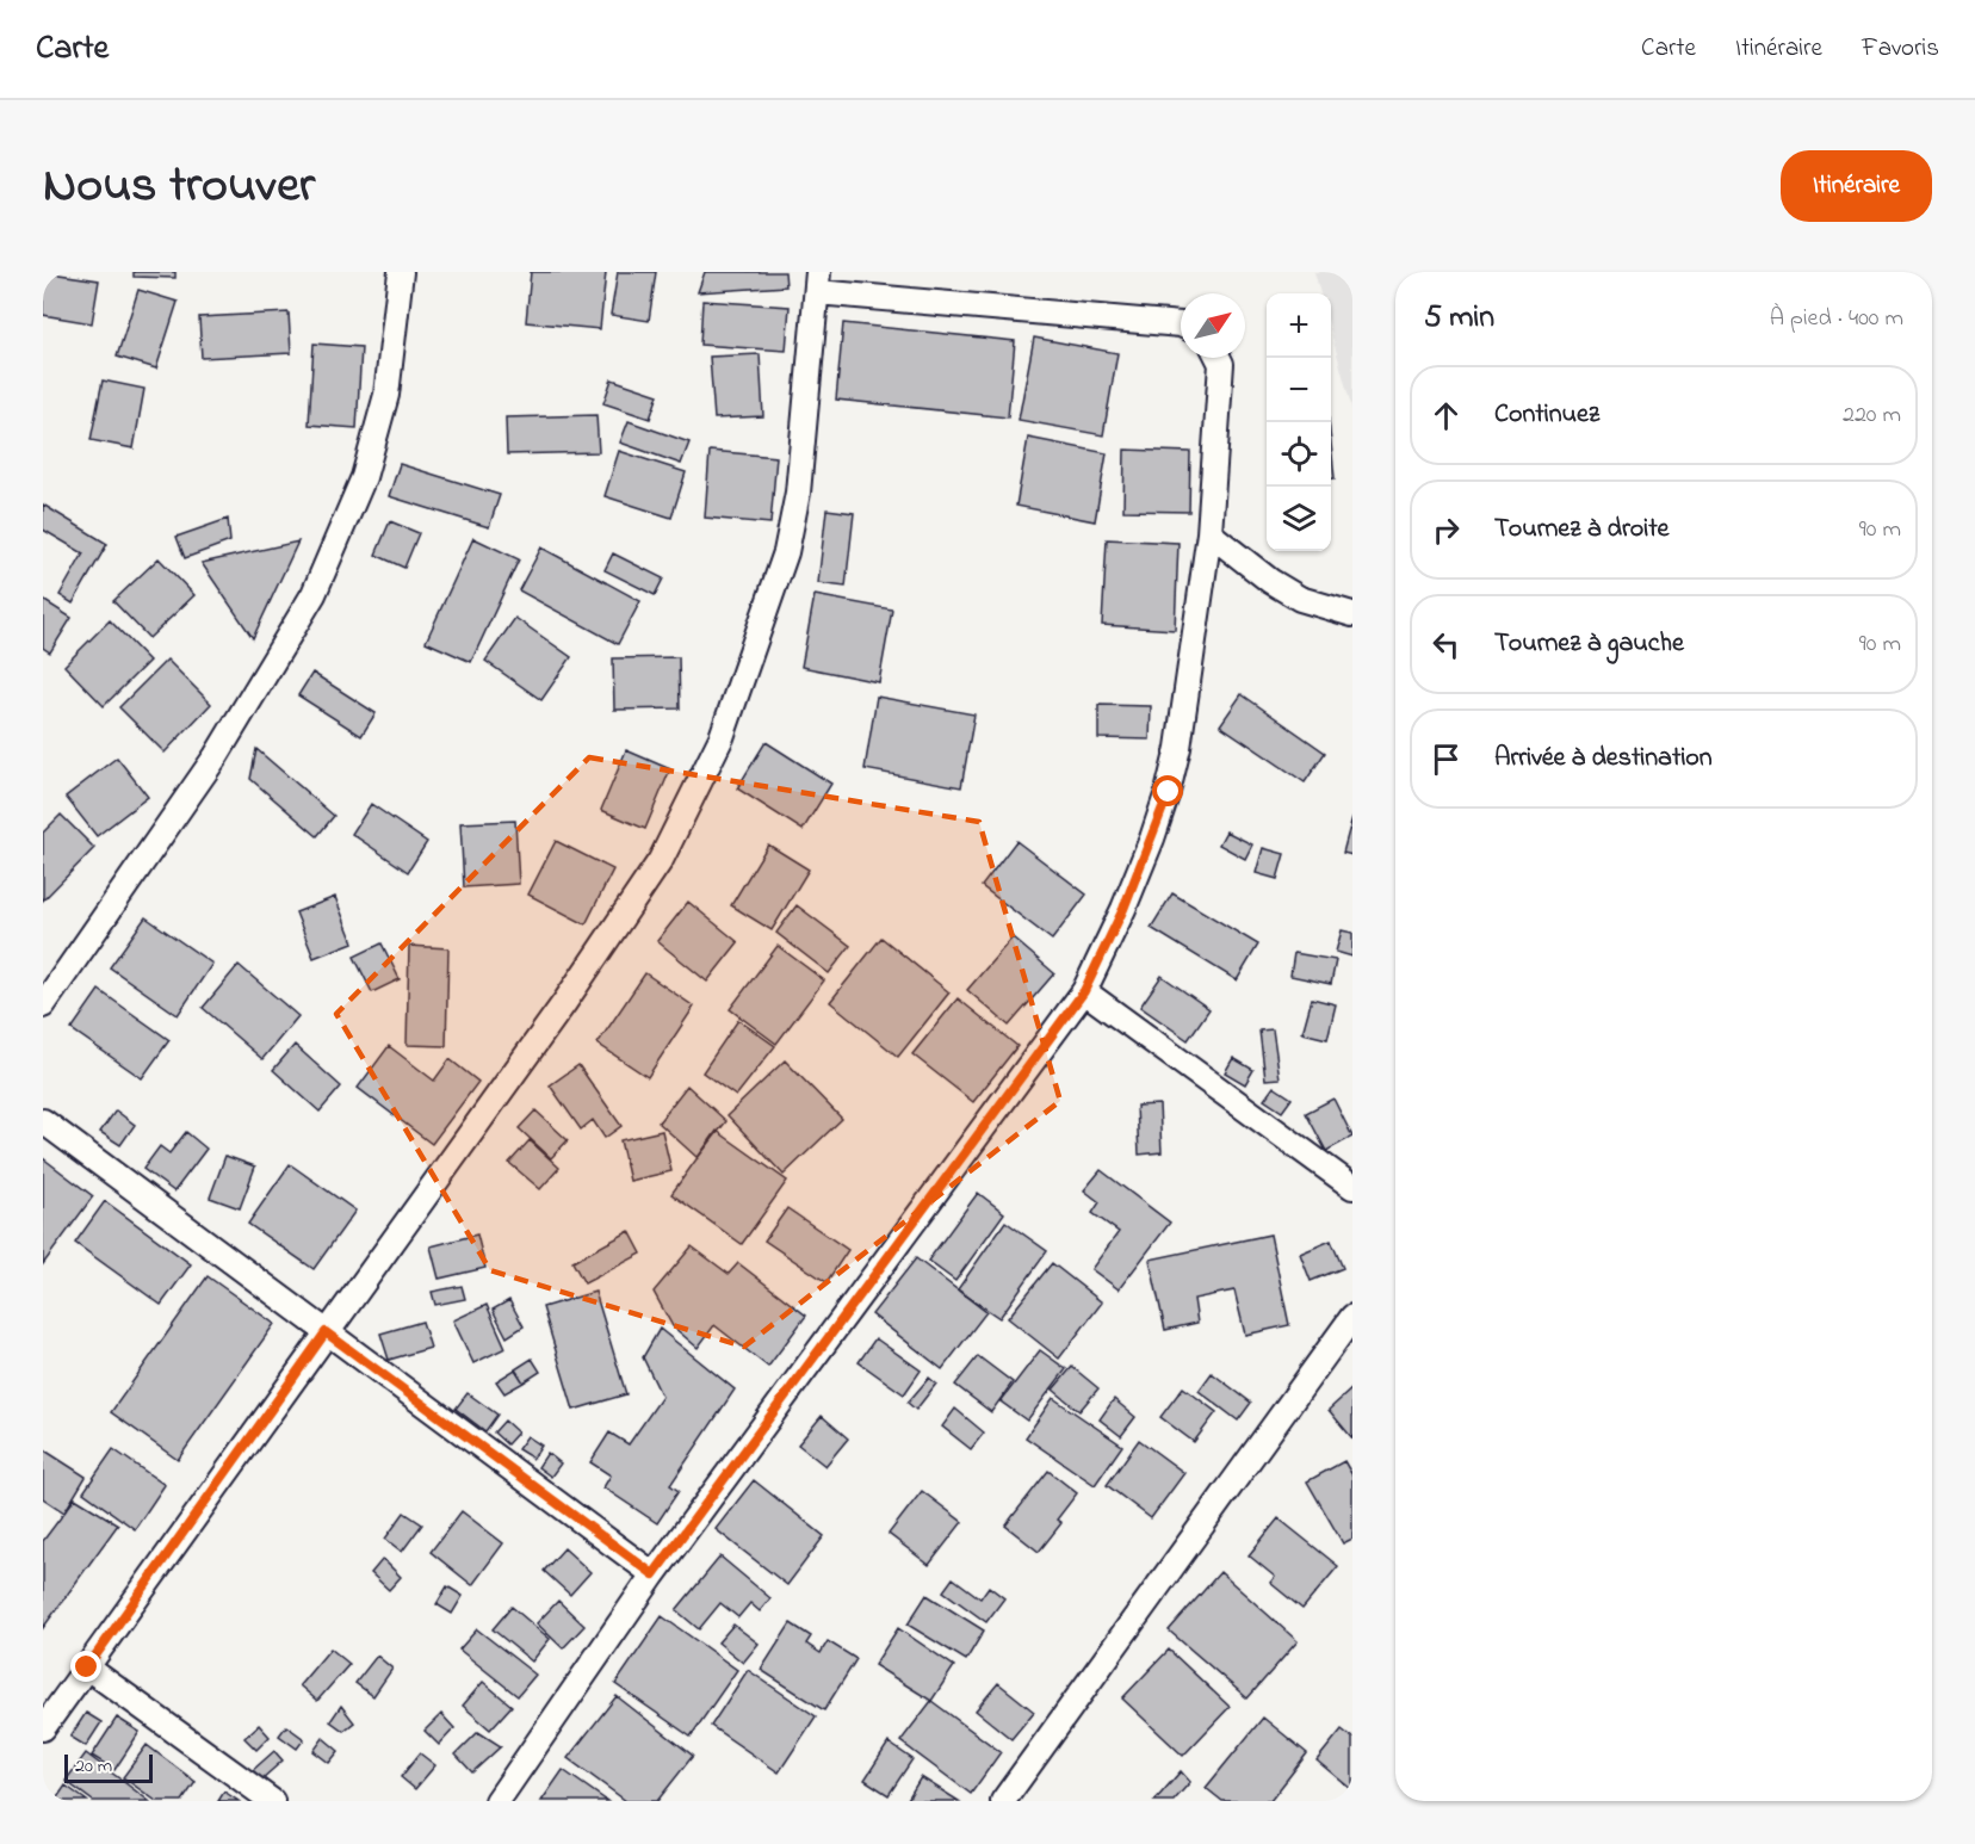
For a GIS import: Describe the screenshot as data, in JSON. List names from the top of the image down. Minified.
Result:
{"scale_bar":"20 m","north":"top right","page":{"header":"Carte","nav":["Carte","Itinéraire","Favoris"],"title":"Nous trouver","buttons":"Itinéraire","heading":["5 min","À pied · 400 m"],"map_buttons":["+","−"],"list":[["Continuez","220 m"],["Tournez à droite","90 m"],["Tournez à gauche","90 m"],"Arrivée à destination"],"scale":"20 m"}}
